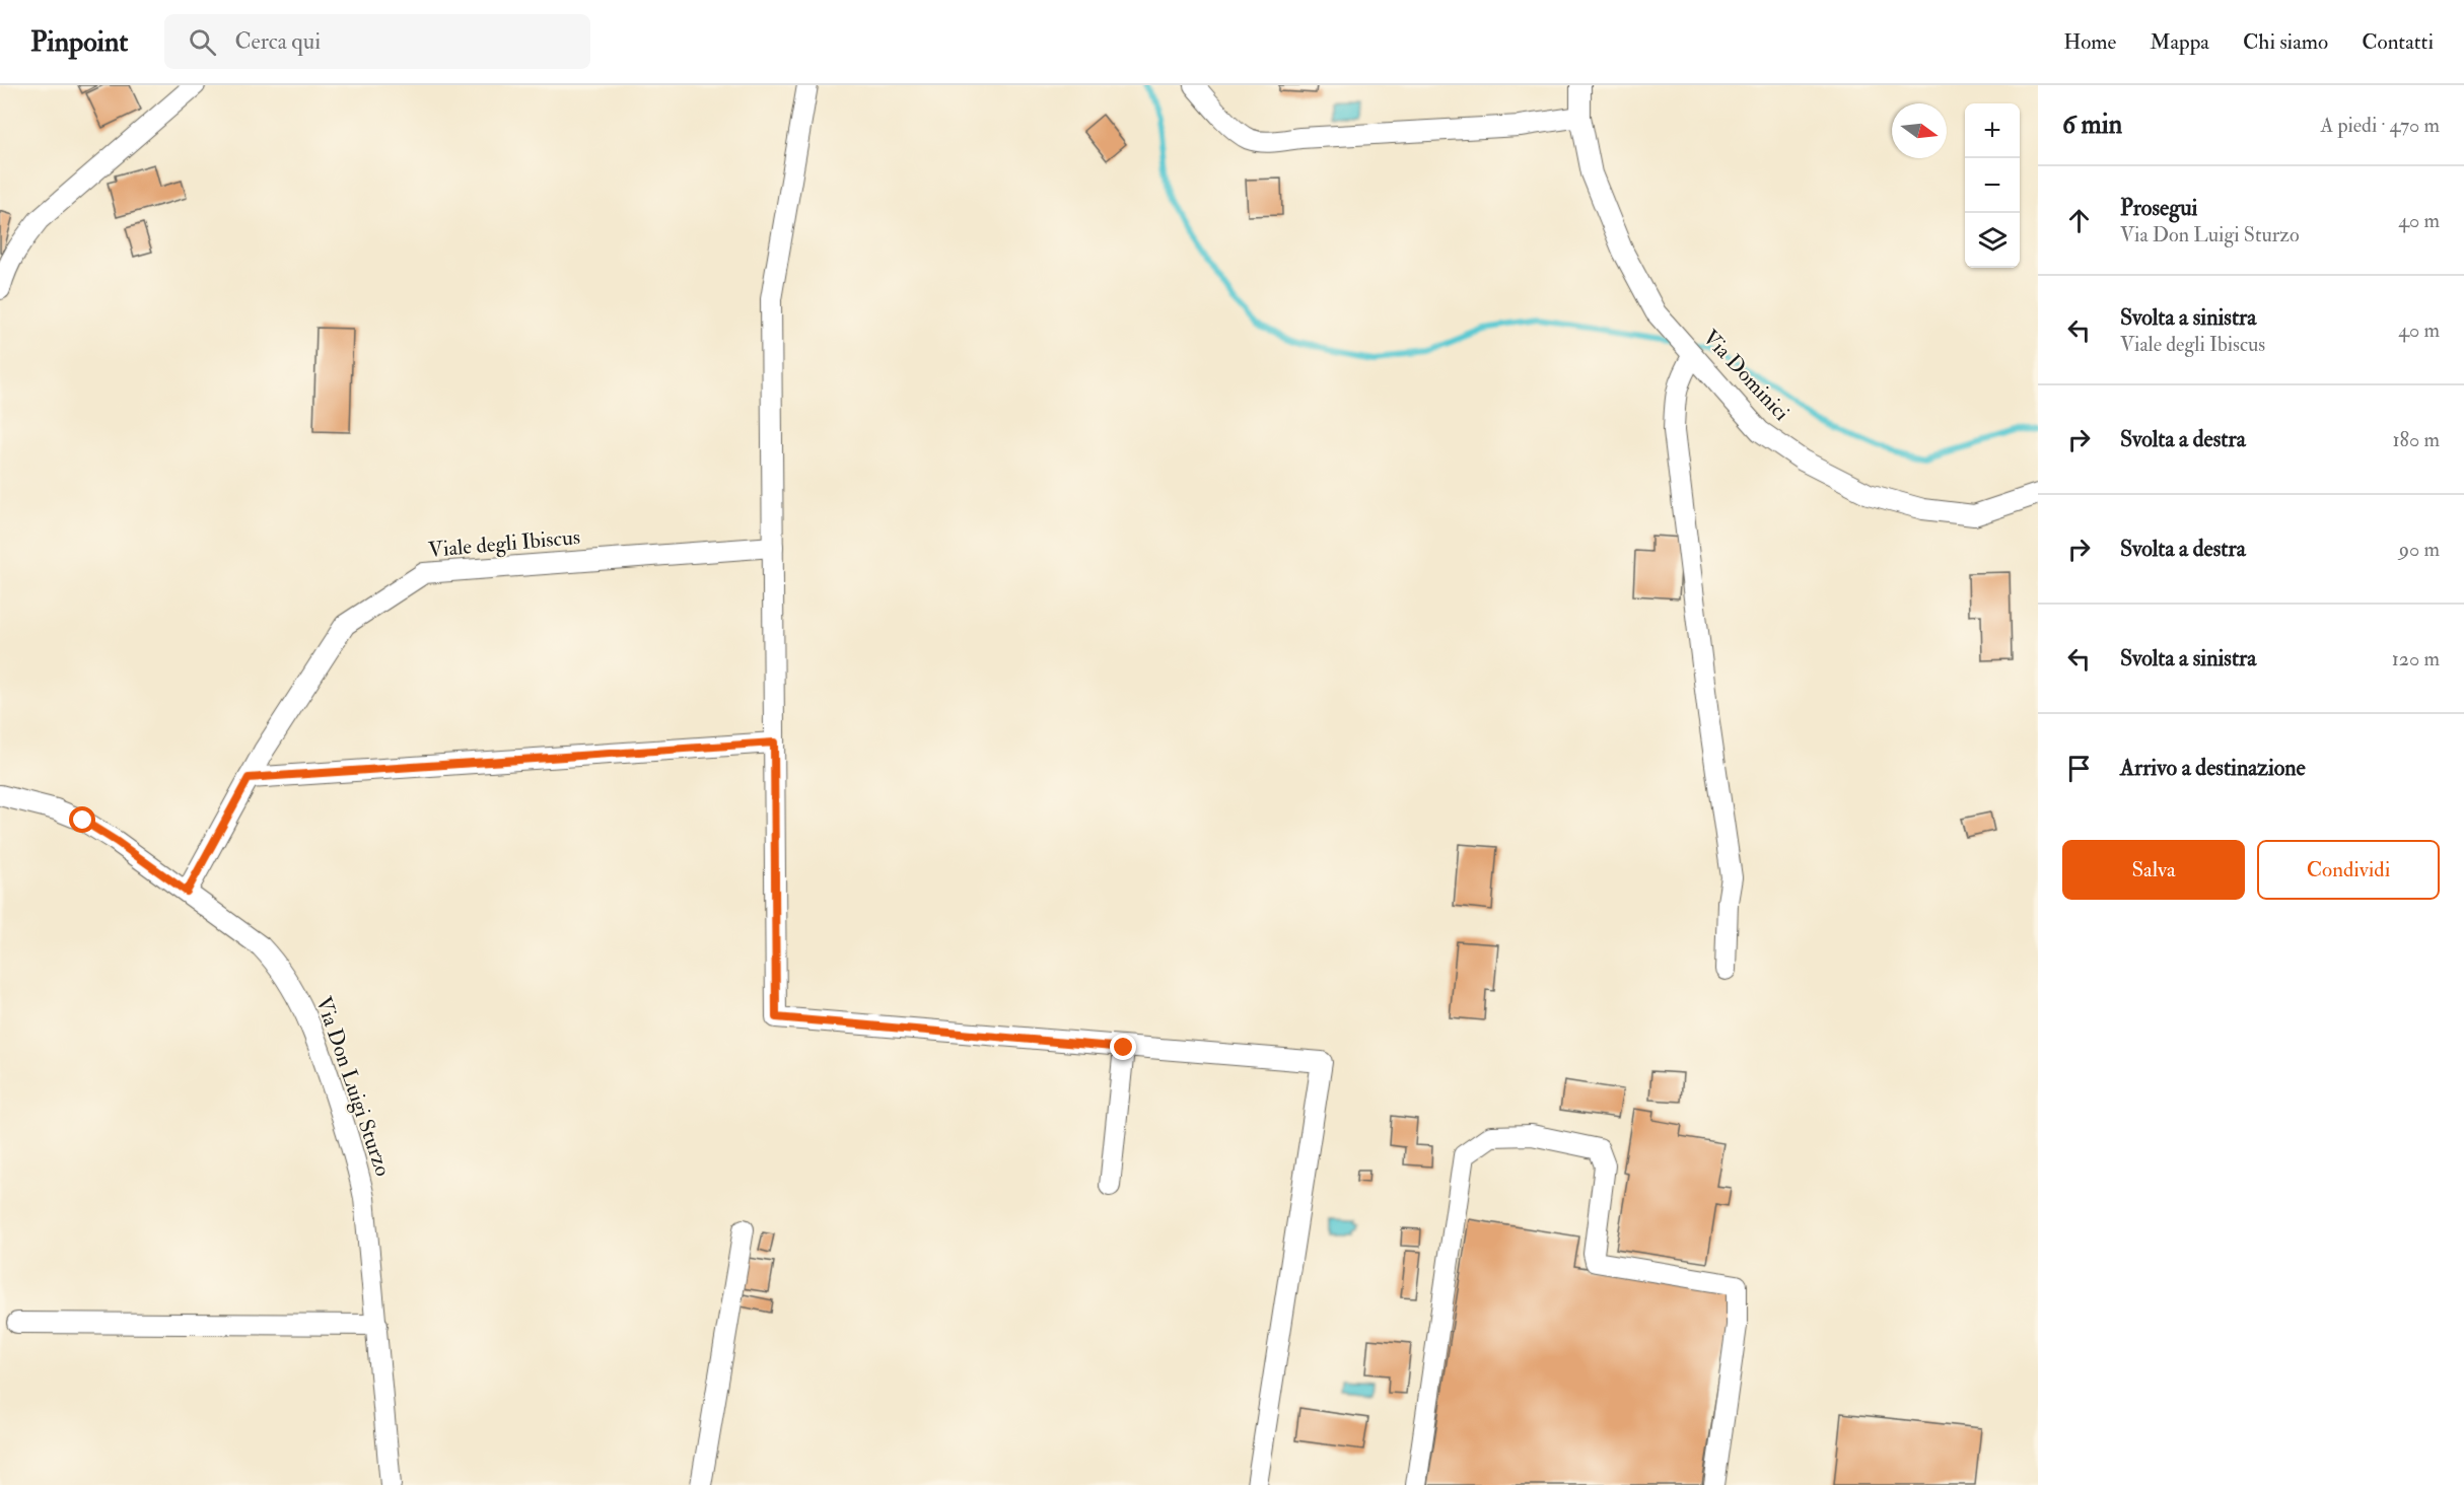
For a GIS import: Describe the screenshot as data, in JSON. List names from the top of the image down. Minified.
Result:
{"streets":{"street":["Via Dominici","Viale degli Ibiscus","Via Don Luigi Sturzo"]},"crossings":[["Viale degli Ibiscus","Via Don Luigi Sturzo"]],"north":"right","page":{"header":"Pinpoint","search":"Cerca qui","nav":["Home","Mappa","Chi siamo","Contatti"],"heading":["6 min","A piedi · 470 m"],"map_buttons":["+","−"],"list":[["Prosegui","Via Don Luigi Sturzo","40 m"],["Svolta a sinistra","Viale degli Ibiscus","40 m"],["Svolta a destra","180 m"],["Svolta a destra","90 m"],["Svolta a sinistra","120 m"],"Arrivo a destinazione"],"buttons":["Salva","Condividi"]}}
